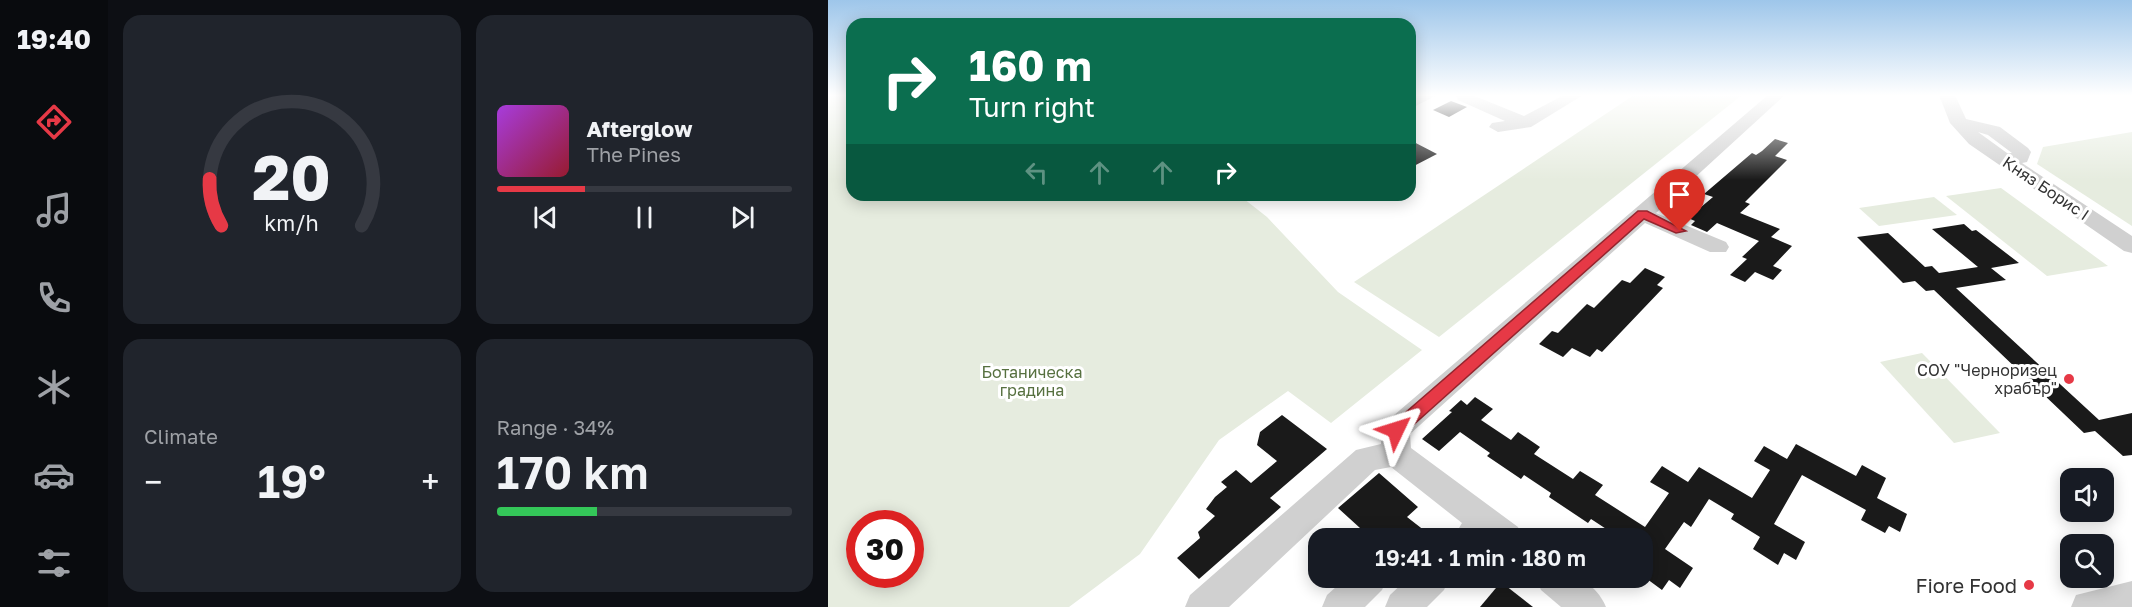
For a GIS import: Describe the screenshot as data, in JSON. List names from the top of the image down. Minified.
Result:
{"streets":{"street":["Княз Борис I"]},"parks":["Ботаническа градина"],"places":["СОУ \"Черноризец храбър\"","Fiore Food"],"page":{"tabs":"19:40","turn":["160 m","Turn right"],"song":["Afterglow","The Pines"],"tile":["Climate",["Range · 34%","170 km"]],"heat":["−","19°","+"],"limit":"30","trip":"19:41 · 1 min · 180 m","gauge":["20","km/h"]}}
